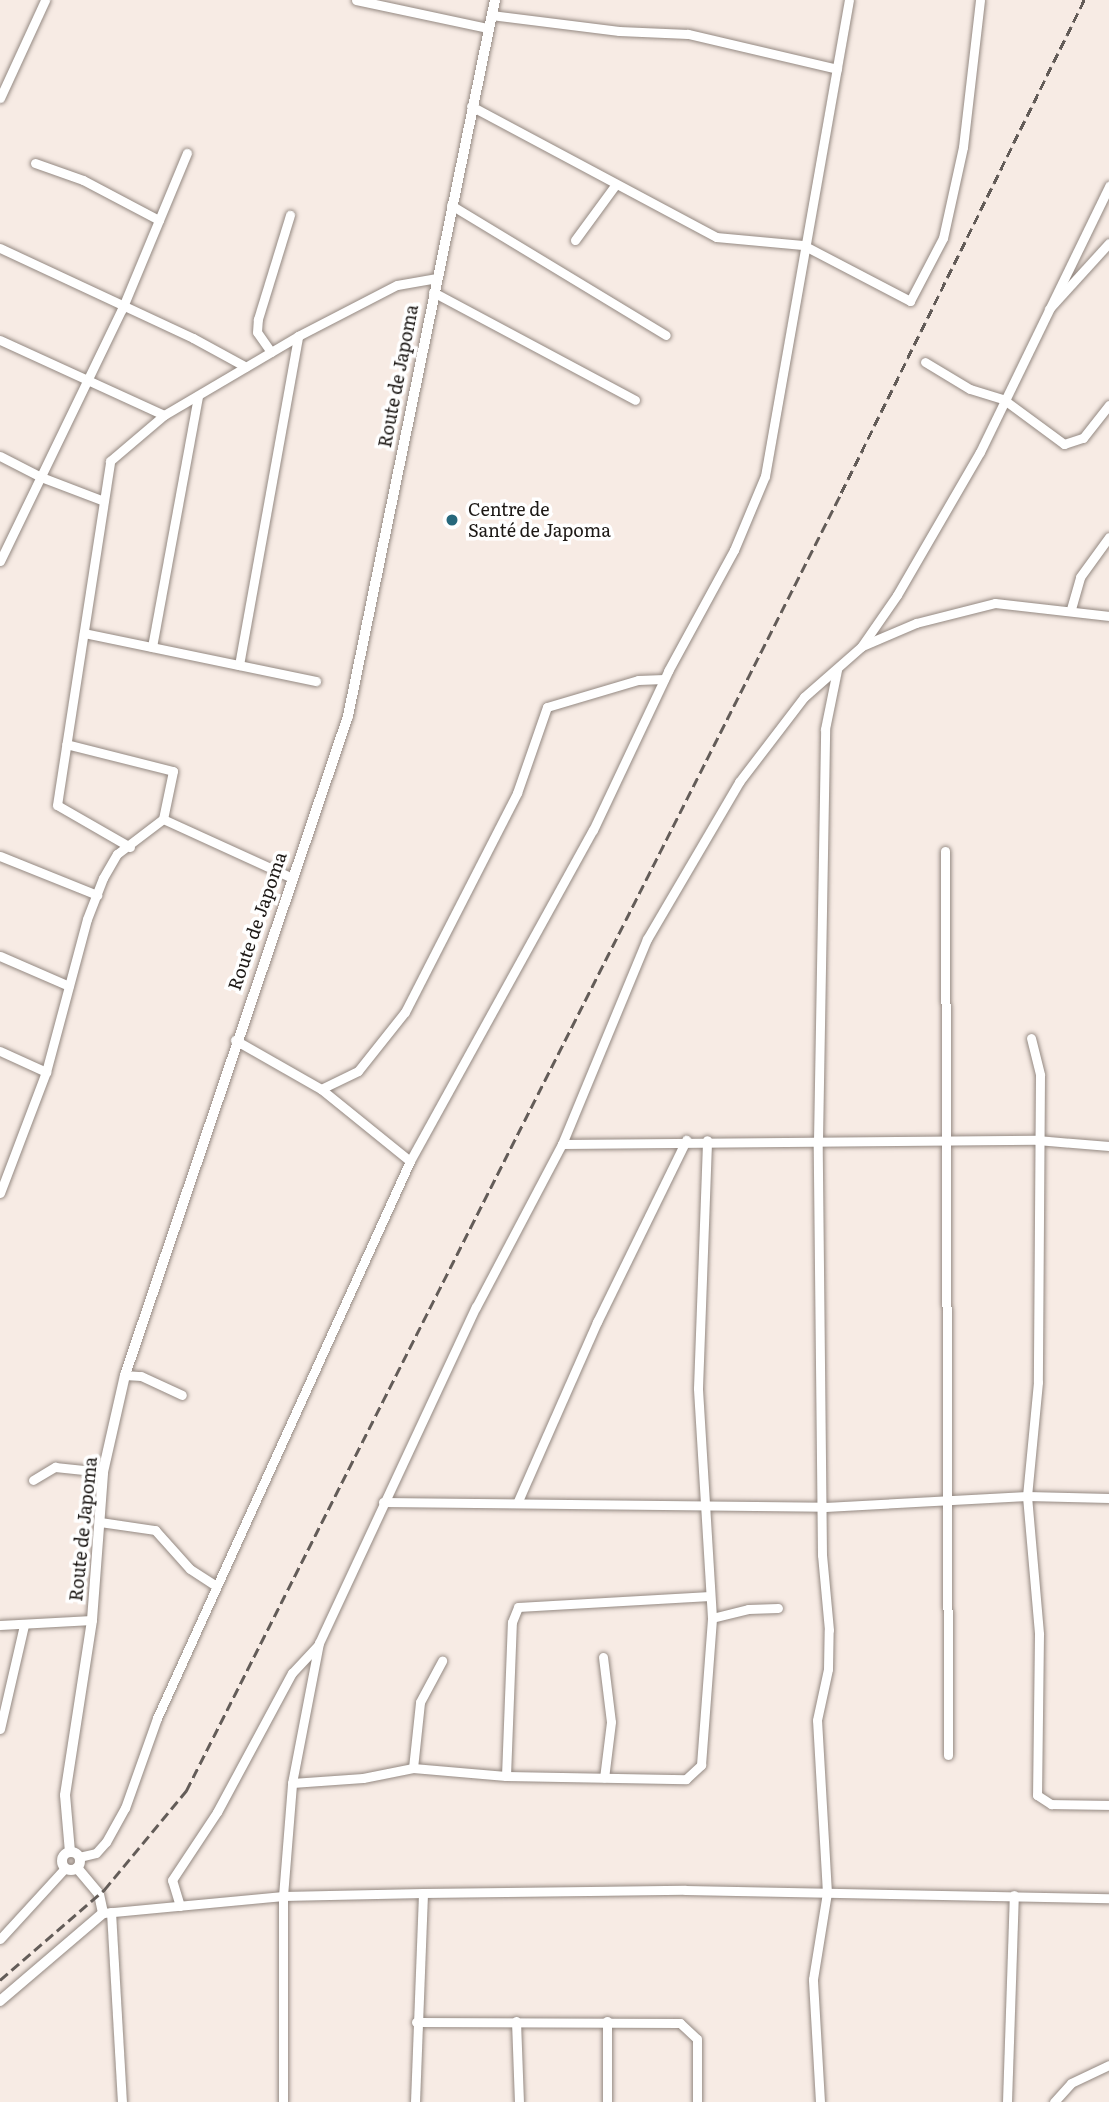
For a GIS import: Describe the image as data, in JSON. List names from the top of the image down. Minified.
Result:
{"streets":{"street":["Route de Japoma"]},"places":["Centre de Santé de Japoma"]}
